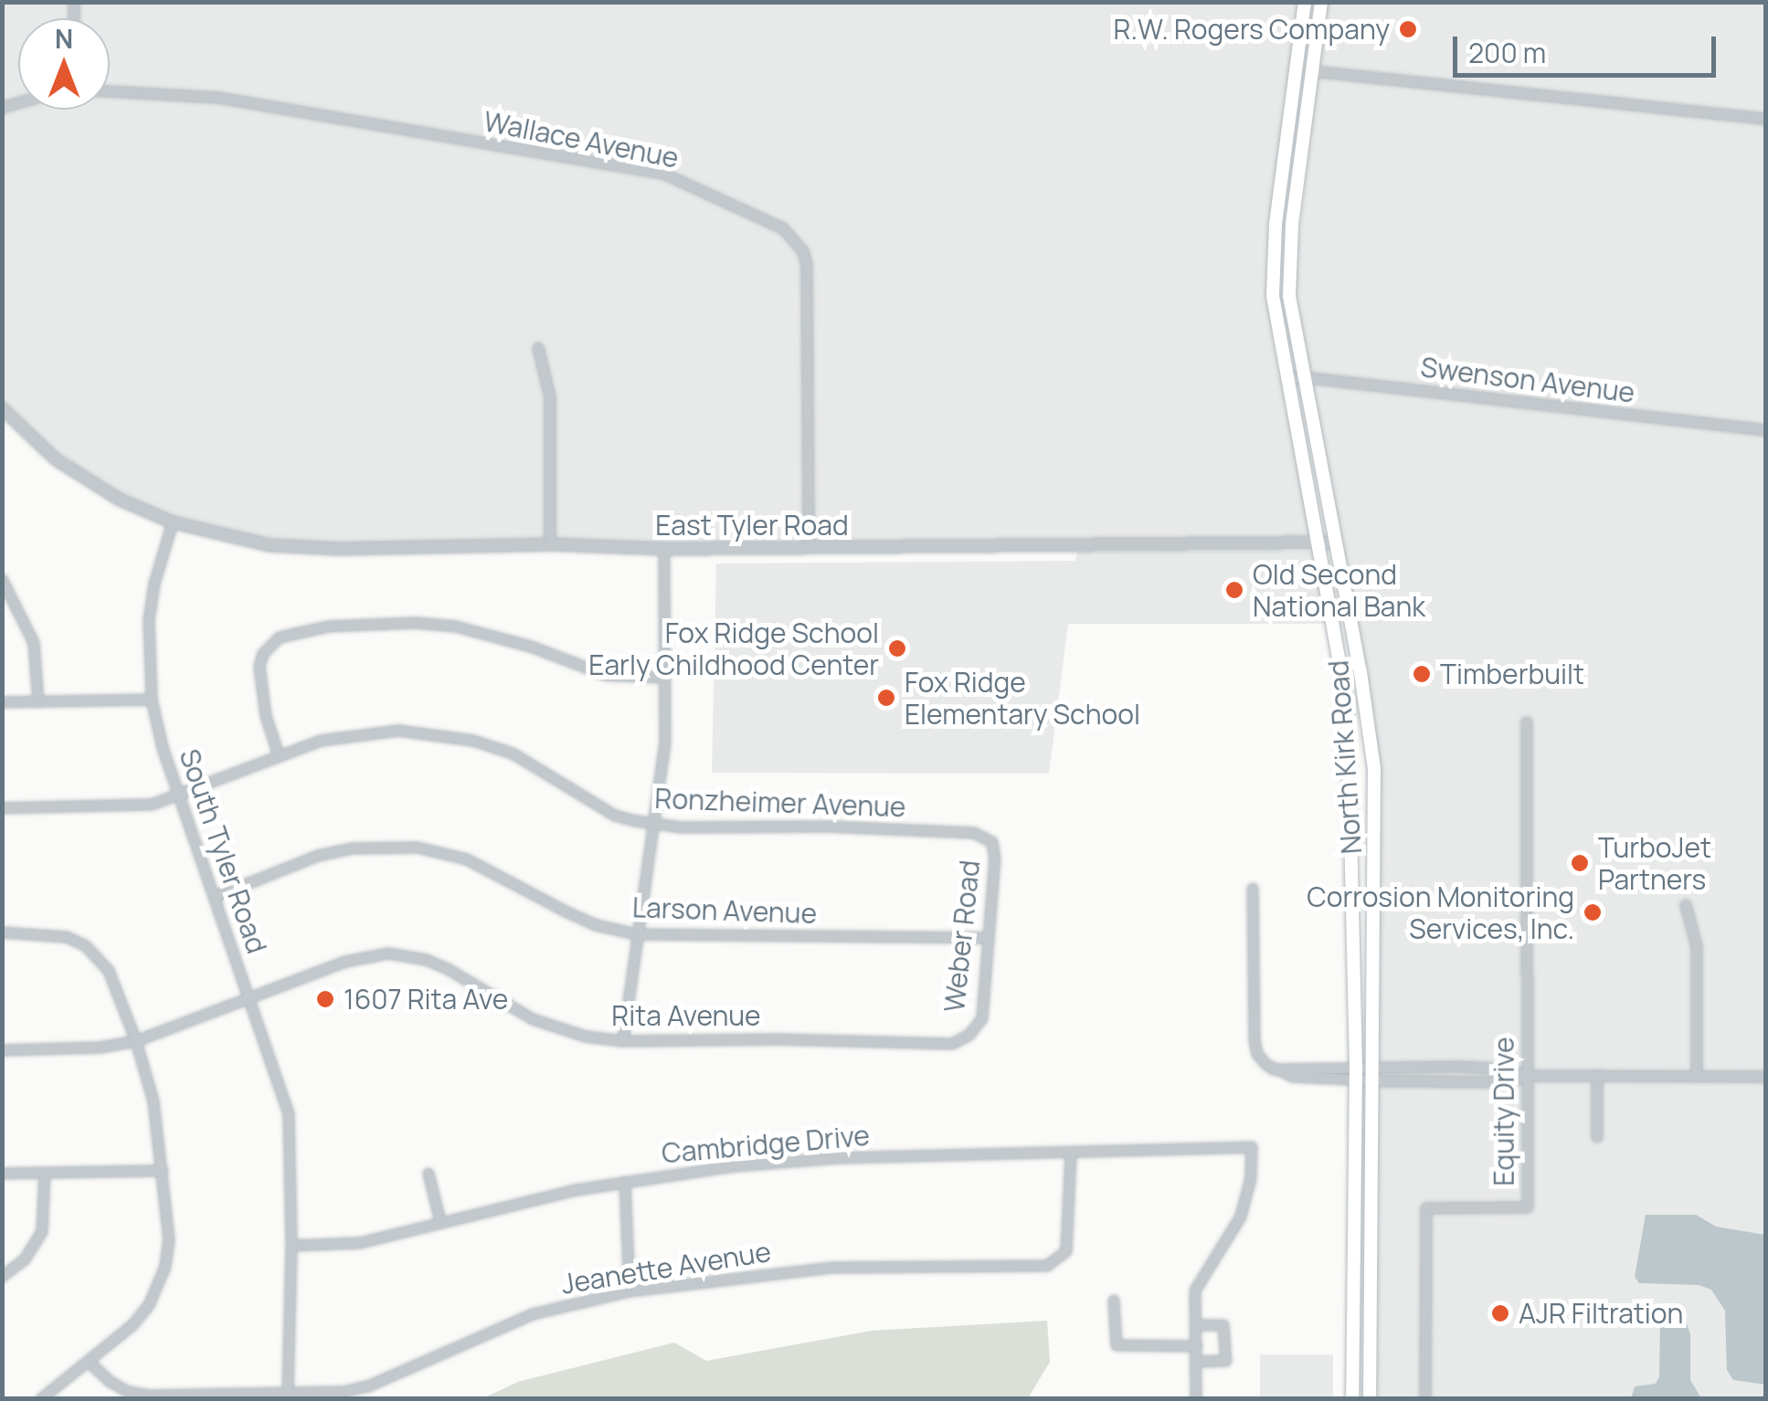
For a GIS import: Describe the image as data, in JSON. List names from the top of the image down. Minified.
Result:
{"streets":{"main road":["North Kirk Road"],"street":["Wallace Avenue","Swenson Avenue","East Tyler Road","Ronzheimer Avenue","South Tyler Road","Larson Avenue","Weber Road","Rita Avenue","Equity Drive","Cambridge Drive","Jeanette Avenue"]},"crossings":[["Wallace Avenue","East Tyler Road"],["Swenson Avenue","North Kirk Road"],["East Tyler Road","North Kirk Road"],["East Tyler Road","South Tyler Road"],["Ronzheimer Avenue","South Tyler Road"],["Ronzheimer Avenue","Weber Road"],["South Tyler Road","Larson Avenue"],["South Tyler Road","Rita Avenue"],["South Tyler Road","Cambridge Drive"],["South Tyler Road","Jeanette Avenue"],["Larson Avenue","Weber Road"],["Weber Road","Rita Avenue"],["Cambridge Drive","Jeanette Avenue"]],"places":["R.W. Rogers Company","Old Second National Bank","Fox Ridge School Early Childhood Center","Timberbuilt","Fox Ridge Elementary School","TurboJet Partners","Corrosion Monitoring Services, Inc.","1607 Rita Ave","AJR Filtration"],"scale_bar":"200 m","north":"top"}
